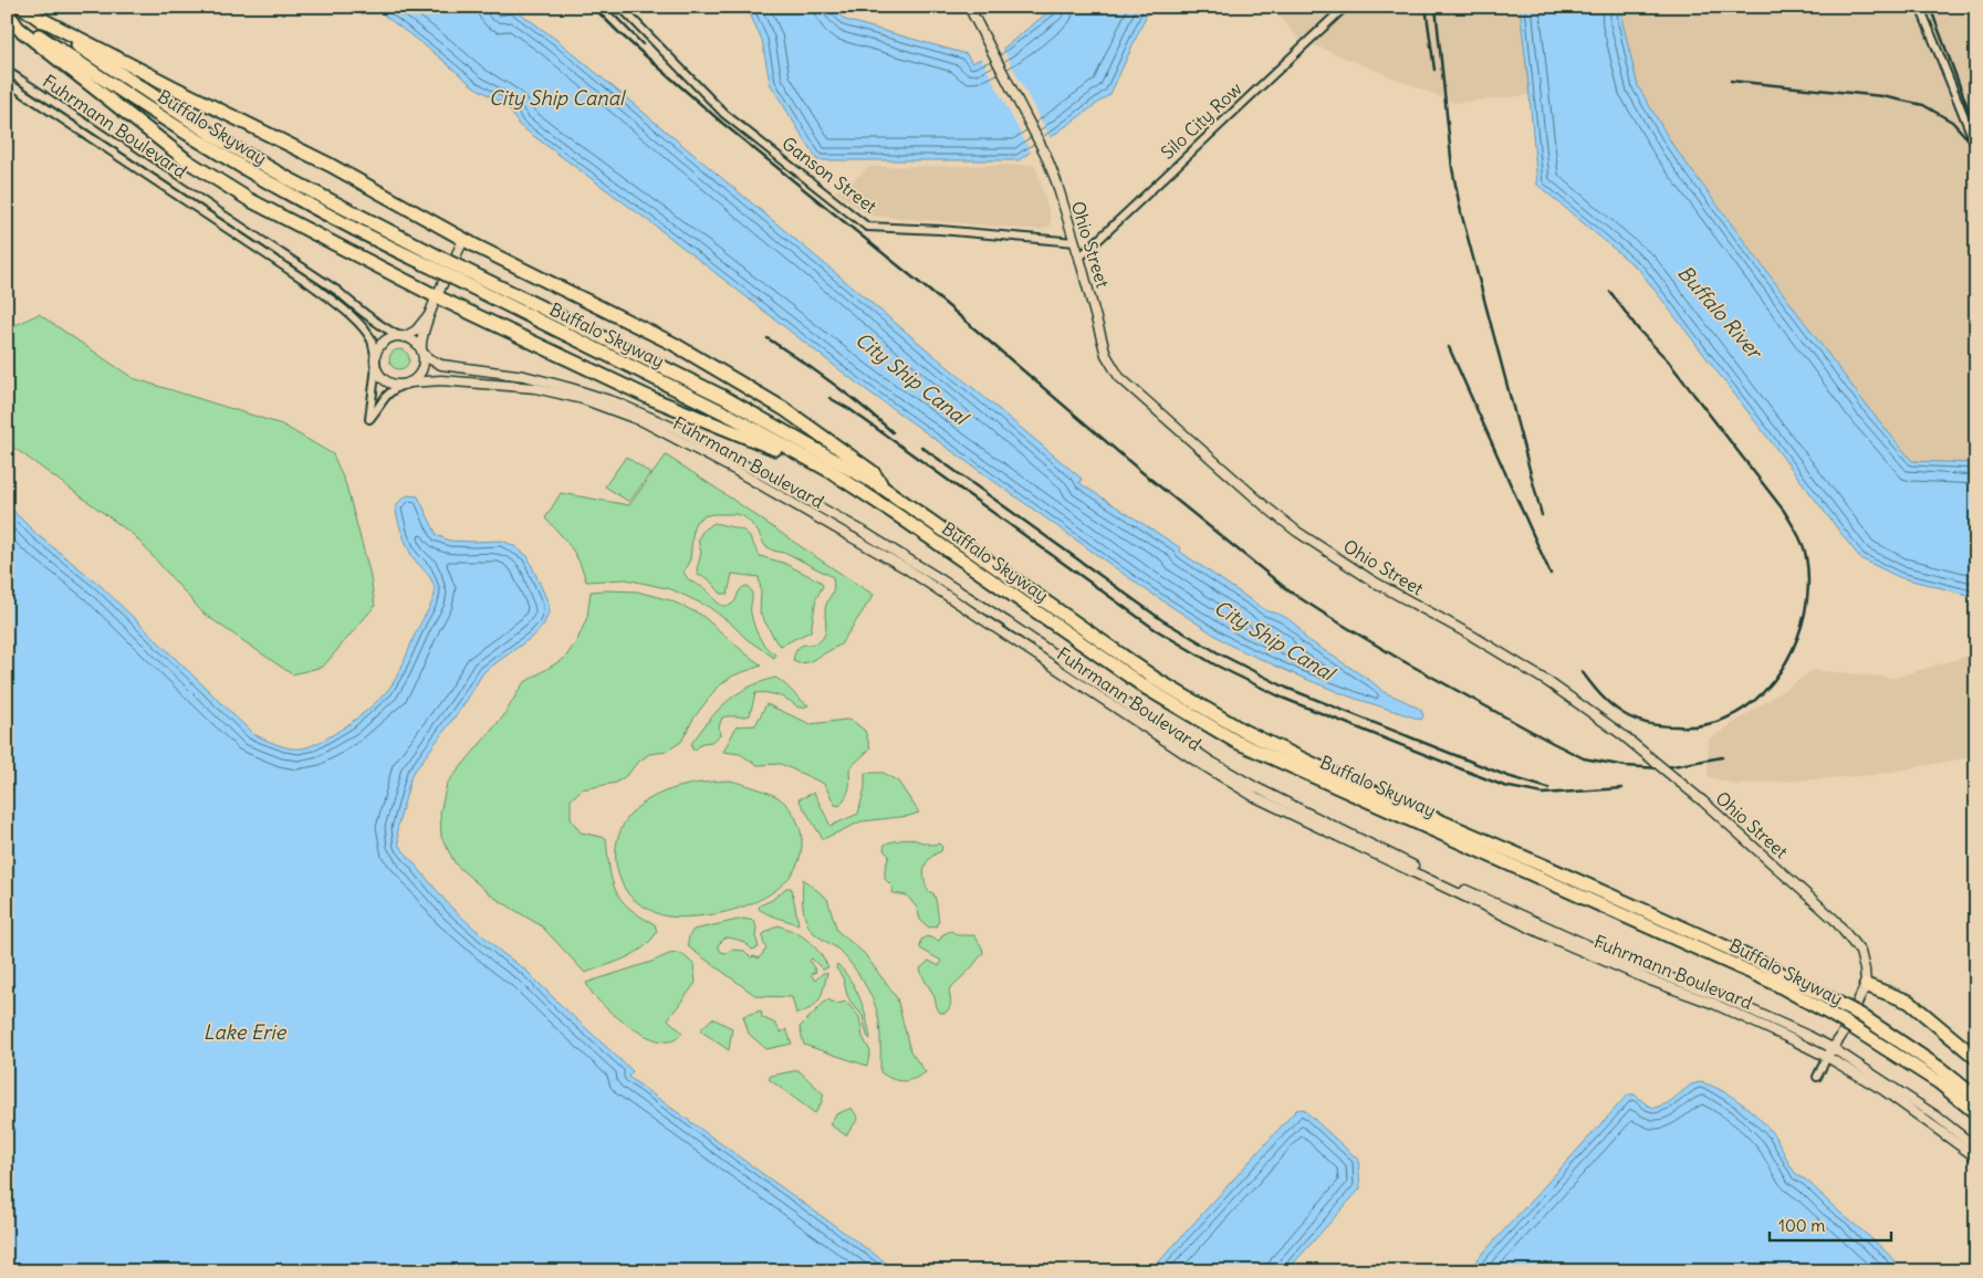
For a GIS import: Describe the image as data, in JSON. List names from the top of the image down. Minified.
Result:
{"streets":{"highway":["Buffalo Skyway"],"street":["Silo City Row","Fuhrmann Boulevard","Ganson Street","Ohio Street"]},"crossings":[["Silo City Row","Ohio Street"],["Ganson Street","Ohio Street"]],"water":["City Ship Canal","Buffalo River","Lake Erie"],"scale_bar":"100 m"}
